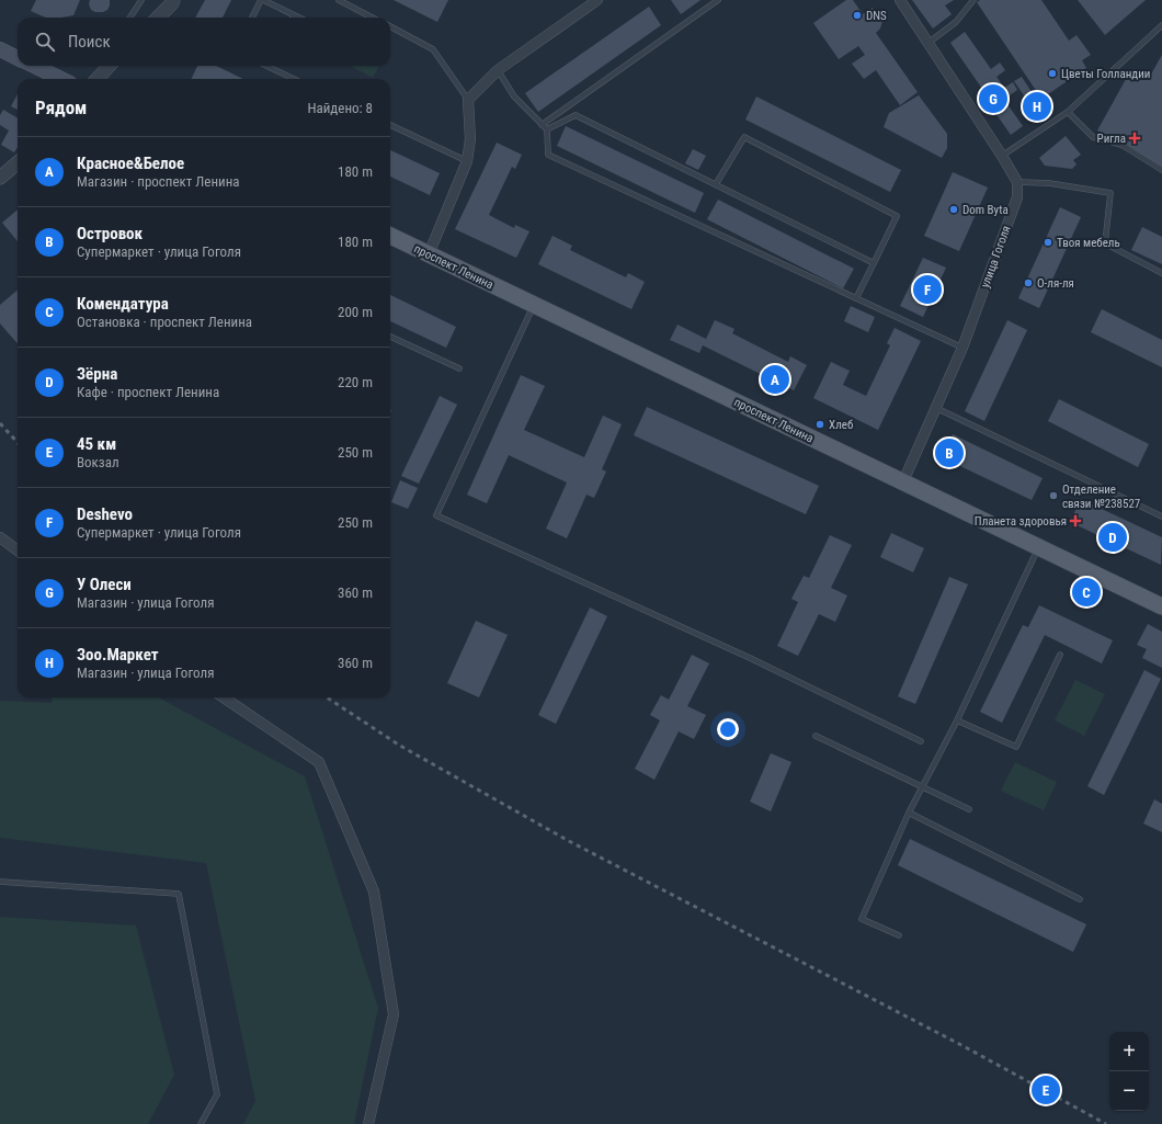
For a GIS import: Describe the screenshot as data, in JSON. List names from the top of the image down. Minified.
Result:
{"streets":{"main road":["проспект Ленина"],"street":["улица Гоголя"]},"crossings":[["улица Гоголя","проспект Ленина"]],"places":{"other":["DNS","Цветы Голландии","Dom Byta","Твоя мебель","О-ля-ля","Хлеб","Отделение связи №238527"],"health":["Ригла","Планета здоровья"]},"page":{"search":"Поиск","heading":["Рядом","Найдено: 8"],"pins":["G","H","F","A","B","D","C","E"],"list":[{"mark":"A","name":"Красное&Белое","note":"Магазин · проспект Ленина","value":"180 m"},{"mark":"B","name":"Островок","note":"Супермаркет · улица Гоголя","value":"180 m"},{"mark":"C","name":"Комендатура","note":"Остановка · проспект Ленина","value":"200 m"},{"mark":"D","name":"Зёрна","note":"Кафе · проспект Ленина","value":"220 m"},{"mark":"E","name":"45 км","note":"Вокзал","value":"250 m"},{"mark":"F","name":"Deshevo","note":"Супермаркет · улица Гоголя","value":"250 m"},{"mark":"G","name":"У Олеси","note":"Магазин · улица Гоголя","value":"360 m"},{"mark":"H","name":"Зоо.Маркет","note":"Магазин · улица Гоголя","value":"360 m"}],"map_buttons":["+","−"]}}
